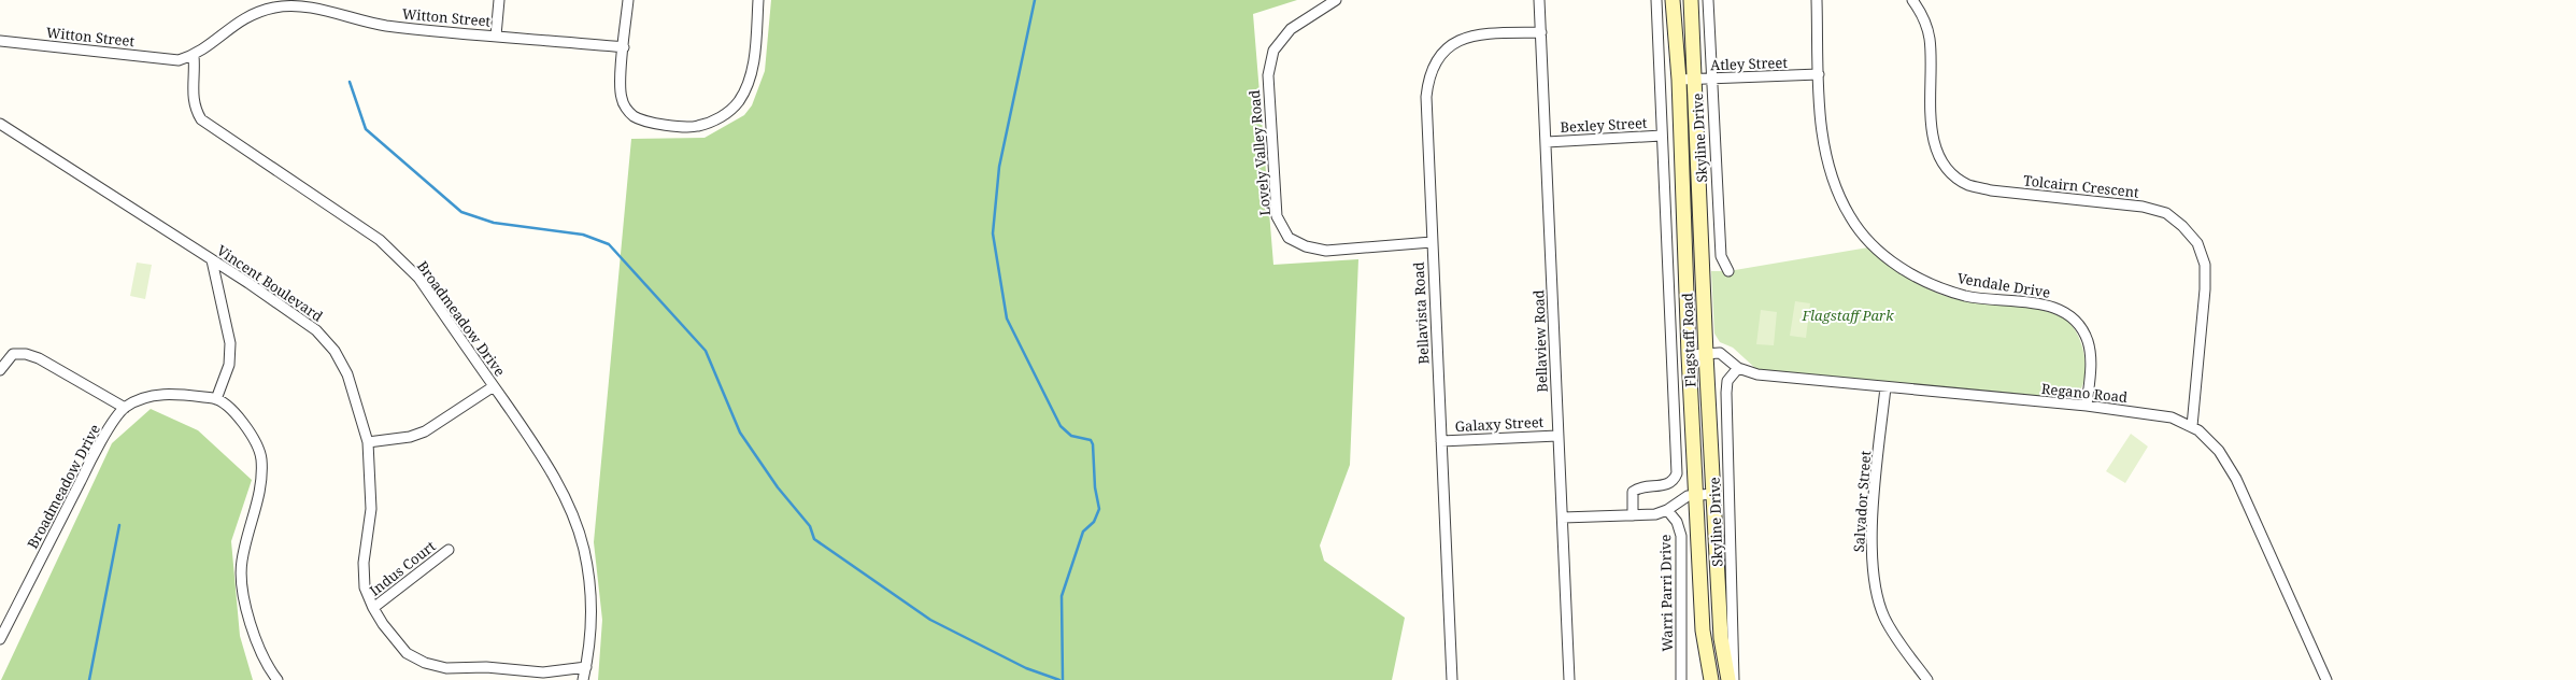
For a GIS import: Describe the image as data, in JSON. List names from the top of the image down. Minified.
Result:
{"streets":{"main road":["Flagstaff Road"],"street":["Witton Street","Atley Street","Bexley Street","Skyline Drive","Lovely Valley Road","Tolcairn Crescent","Vincent Boulevard","Vendale Drive","Bellavista Road","Broadmeadow Drive","Bellaview Road","Regano Road","Galaxy Street","Salvador Street","Indus Court","Warri Parri Drive"]},"crossings":[["Witton Street","Broadmeadow Drive"],["Atley Street","Skyline Drive"],["Atley Street","Vendale Drive"],["Atley Street","Flagstaff Road"],["Bexley Street","Flagstaff Road"],["Bexley Street","Bellaview Road"],["Skyline Drive","Regano Road"],["Lovely Valley Road","Bellavista Road"],["Tolcairn Crescent","Regano Road"],["Vincent Boulevard","Broadmeadow Drive"],["Vincent Boulevard","Indus Court"],["Vendale Drive","Regano Road"],["Bellavista Road","Bellaview Road"],["Bellavista Road","Galaxy Street"],["Flagstaff Road","Regano Road"],["Bellaview Road","Galaxy Street"],["Regano Road","Salvador Street"]],"parks":["Flagstaff Park"]}
